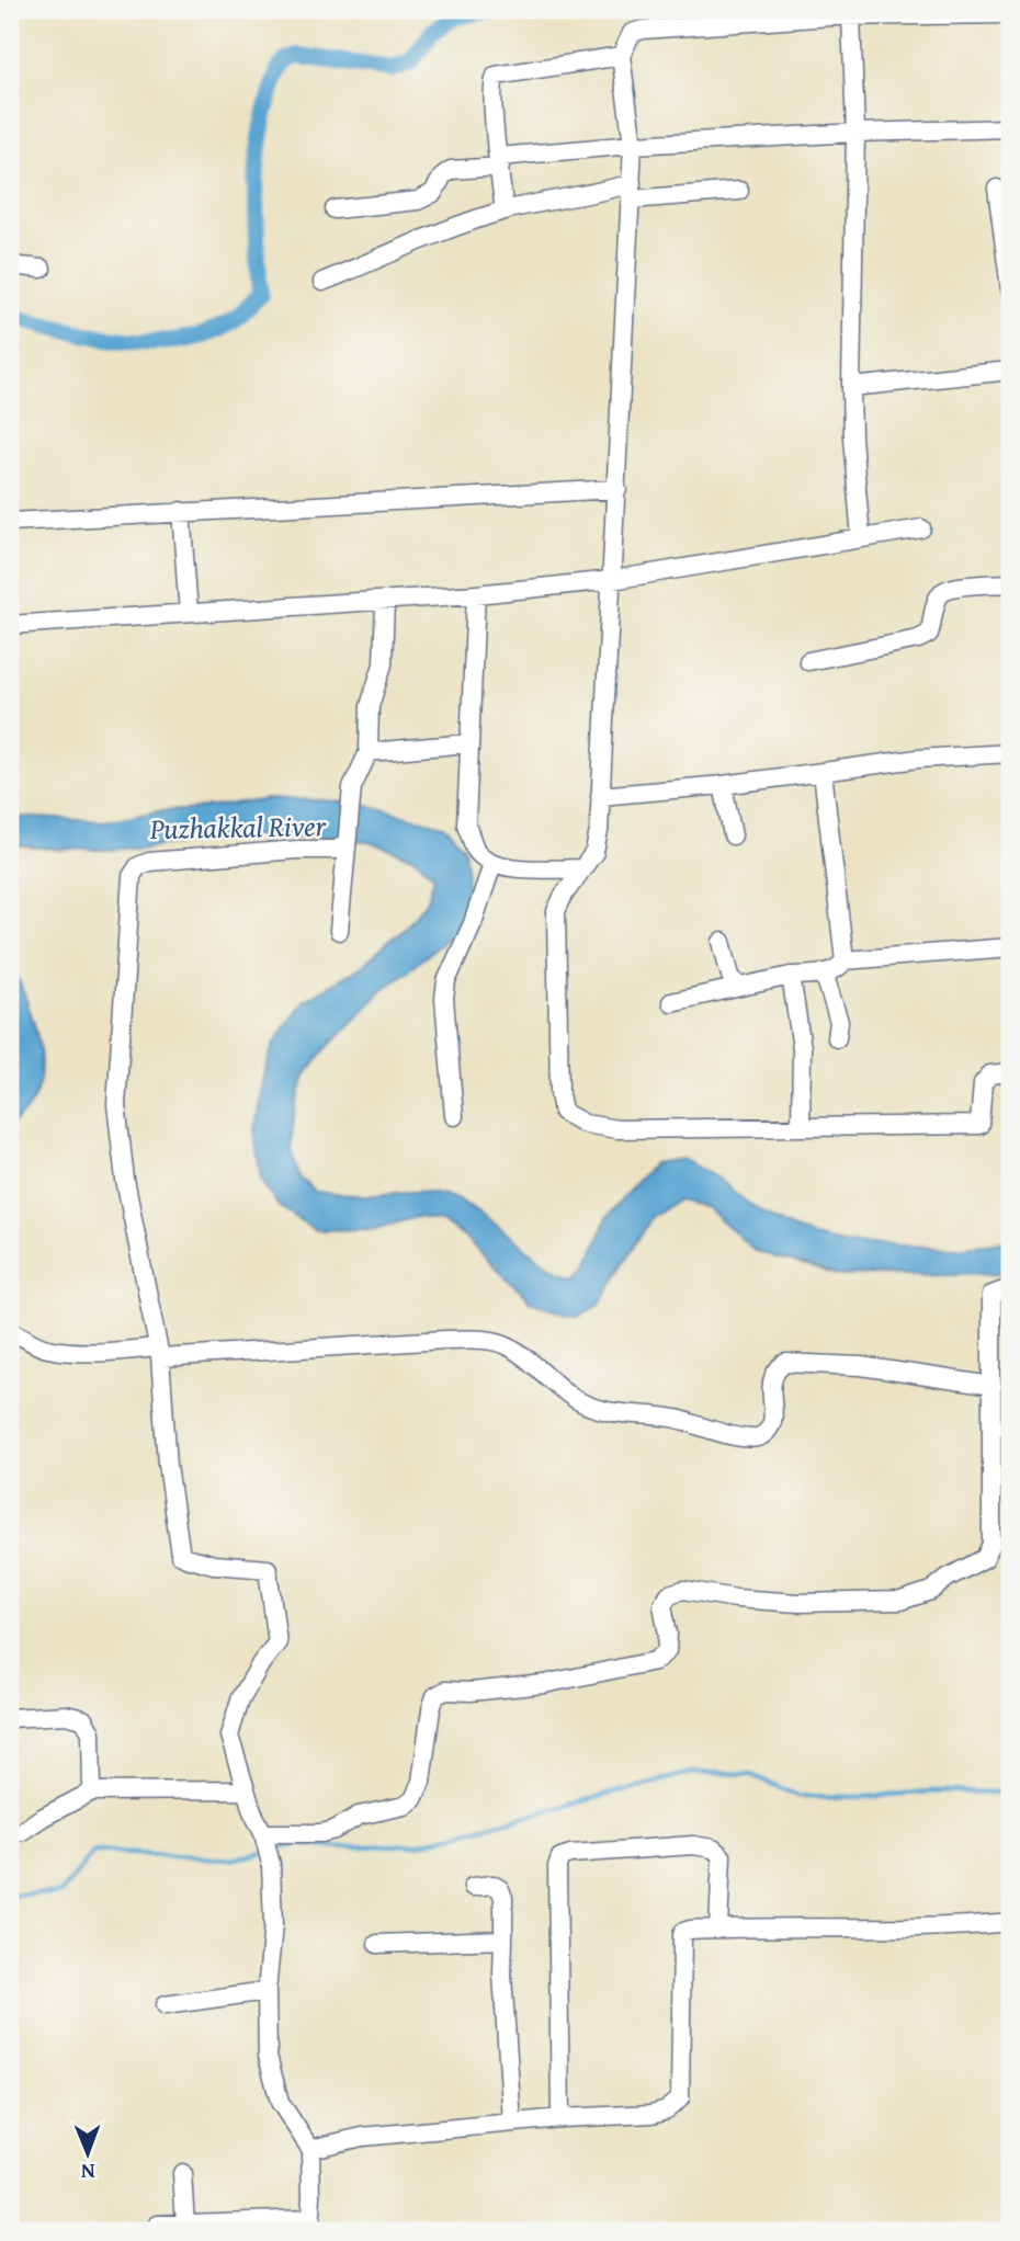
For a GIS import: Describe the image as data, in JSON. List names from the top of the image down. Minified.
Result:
{"water":["Puzhakkal River"],"north":"bottom"}
